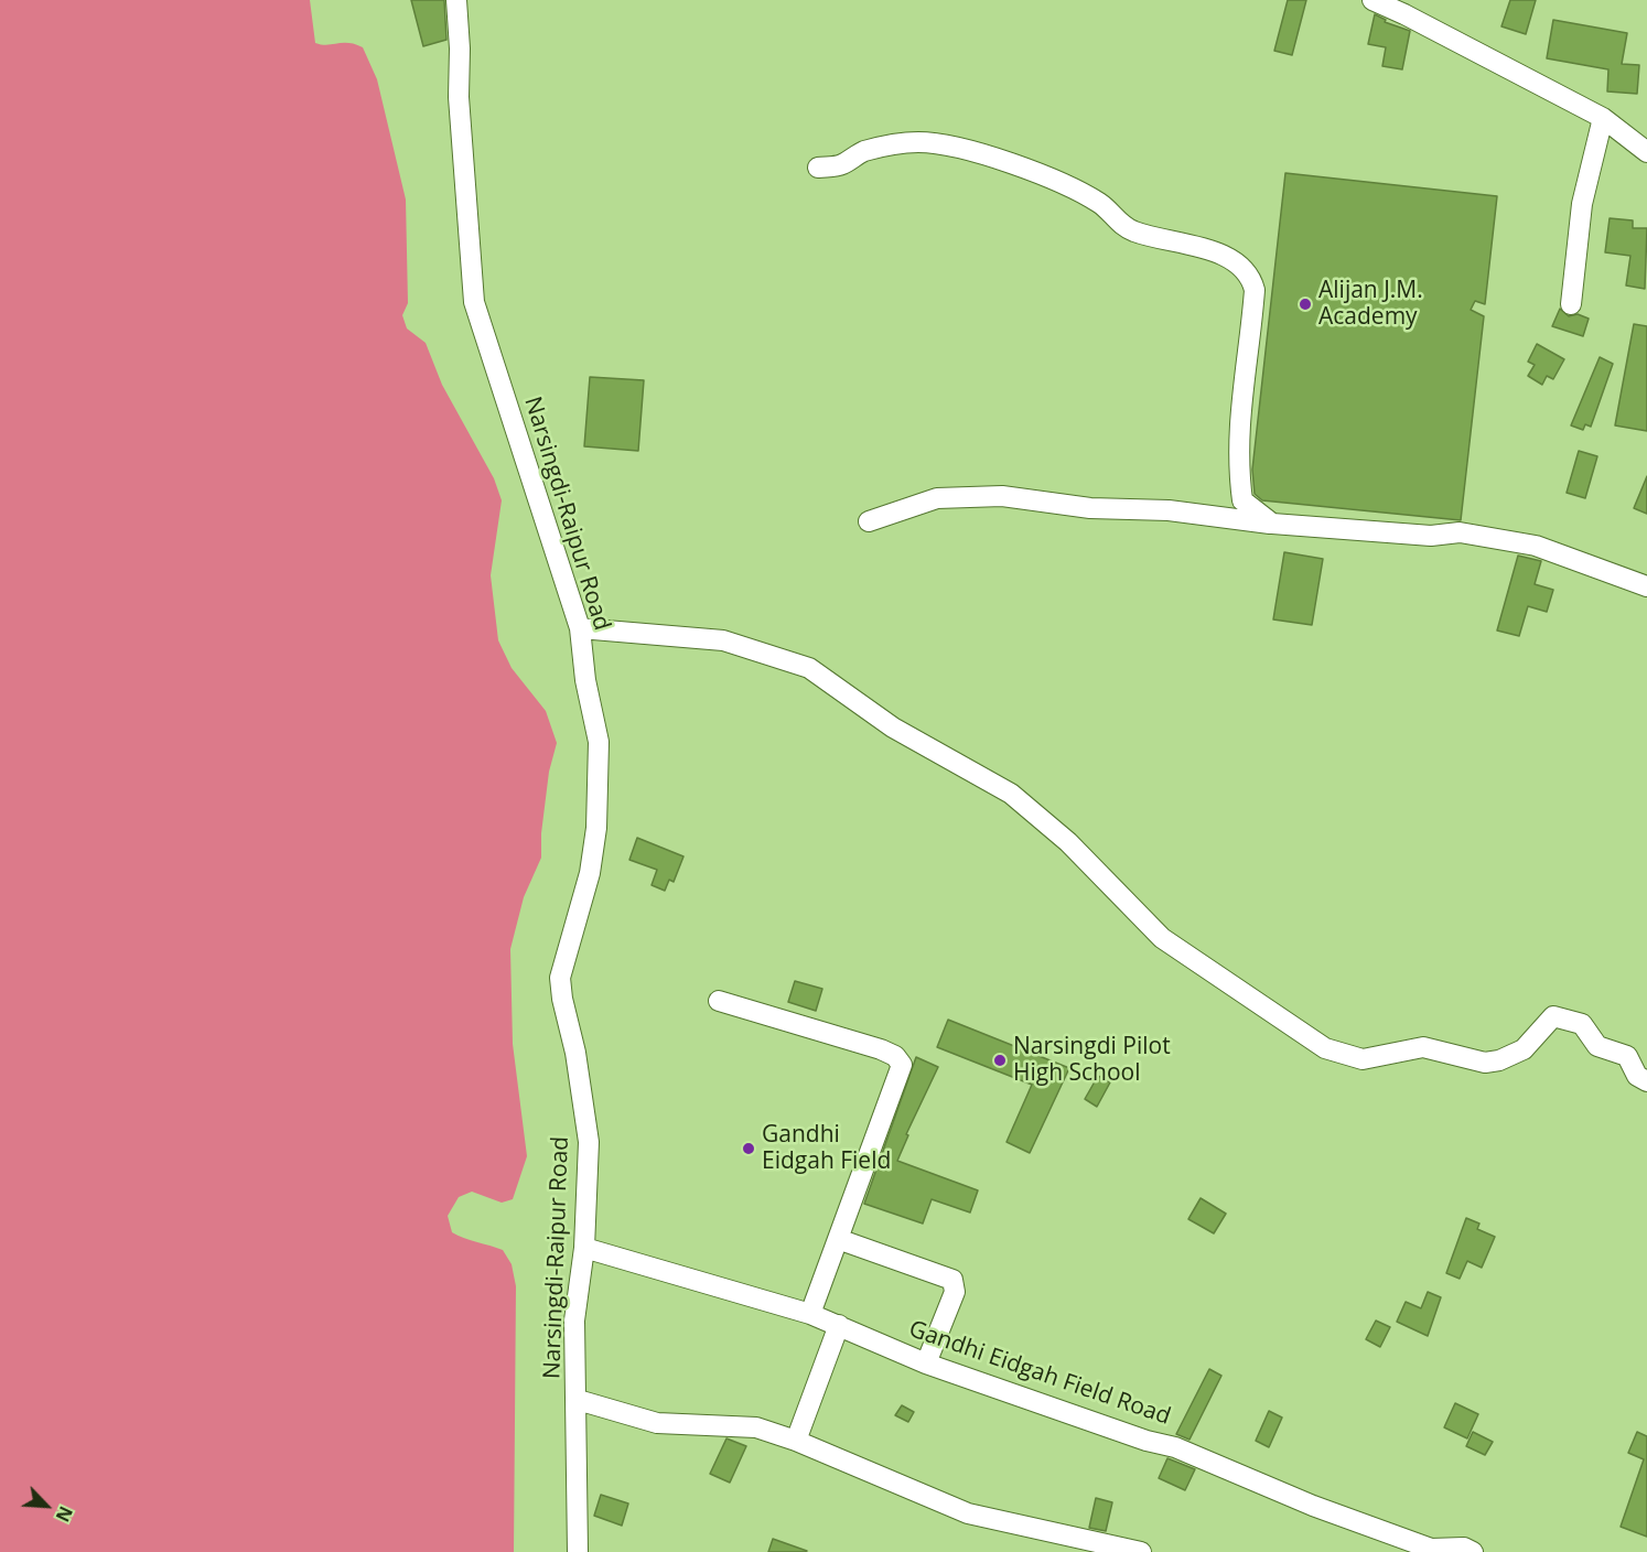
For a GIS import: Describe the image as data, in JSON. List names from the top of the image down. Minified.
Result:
{"streets":{"street":["Narsingdi-Raipur Road","Gandhi Eidgah Field Road"]},"crossings":[["Narsingdi-Raipur Road","Gandhi Eidgah Field Road"]],"places":["Alijan J.M. Academy","Narsingdi Pilot High School","Gandhi Eidgah Field"],"north":"bottom right"}
